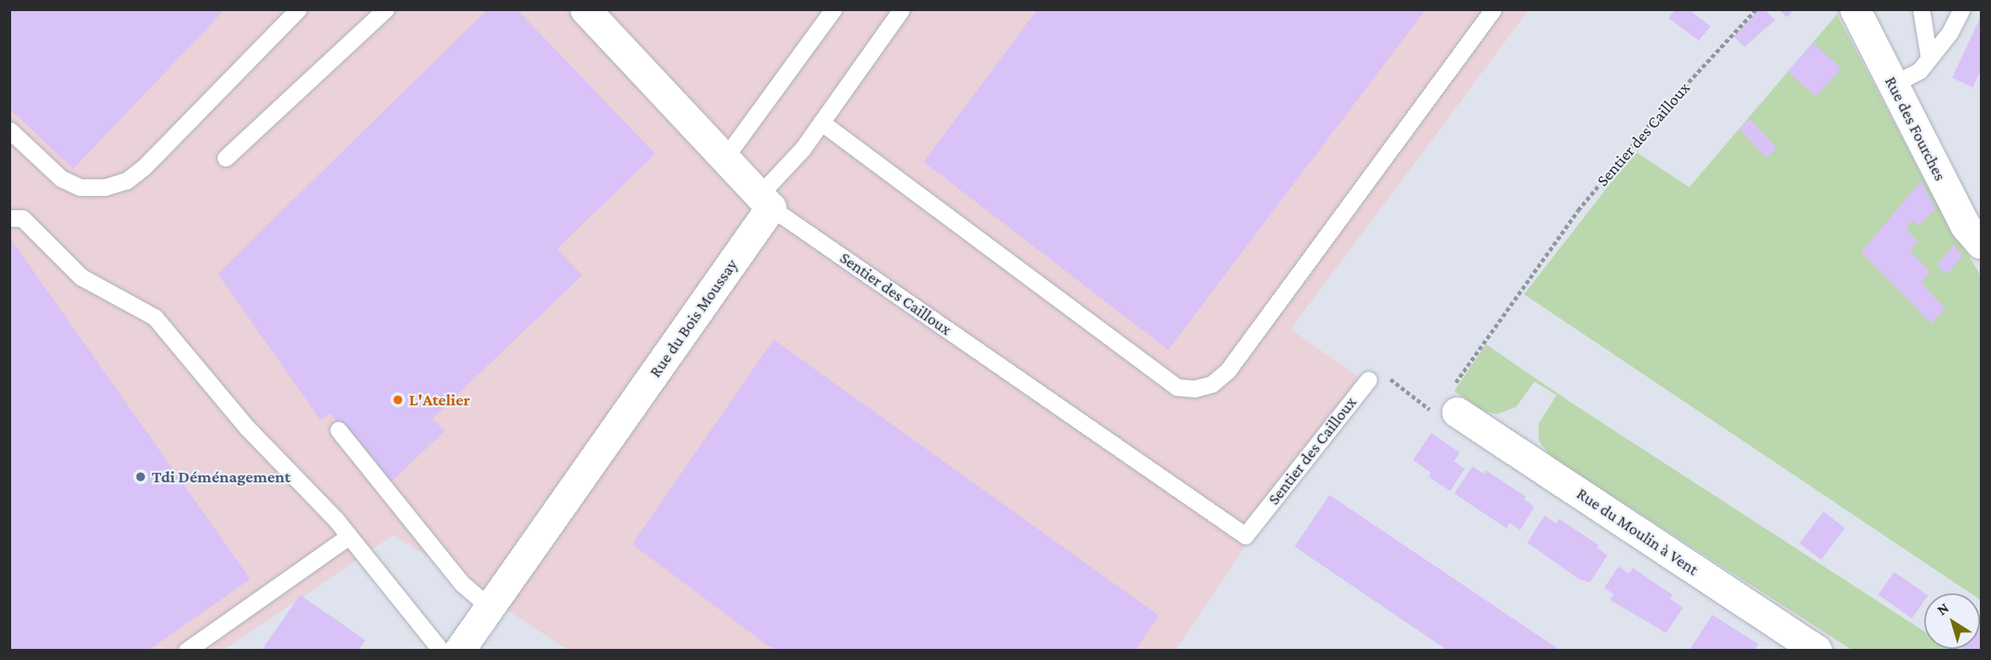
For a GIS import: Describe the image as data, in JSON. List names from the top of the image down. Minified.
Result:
{"streets":{"street":["Rue des Fourches","Rue du Bois Moussay","Rue du Moulin à Vent"],"lane":["Sentier des Cailloux"]},"crossings":[["Sentier des Cailloux","Rue du Bois Moussay"],["Sentier des Cailloux","Rue du Moulin à Vent"]],"places":["L'Atelier","Tdi Déménagement"],"north":"top left"}
